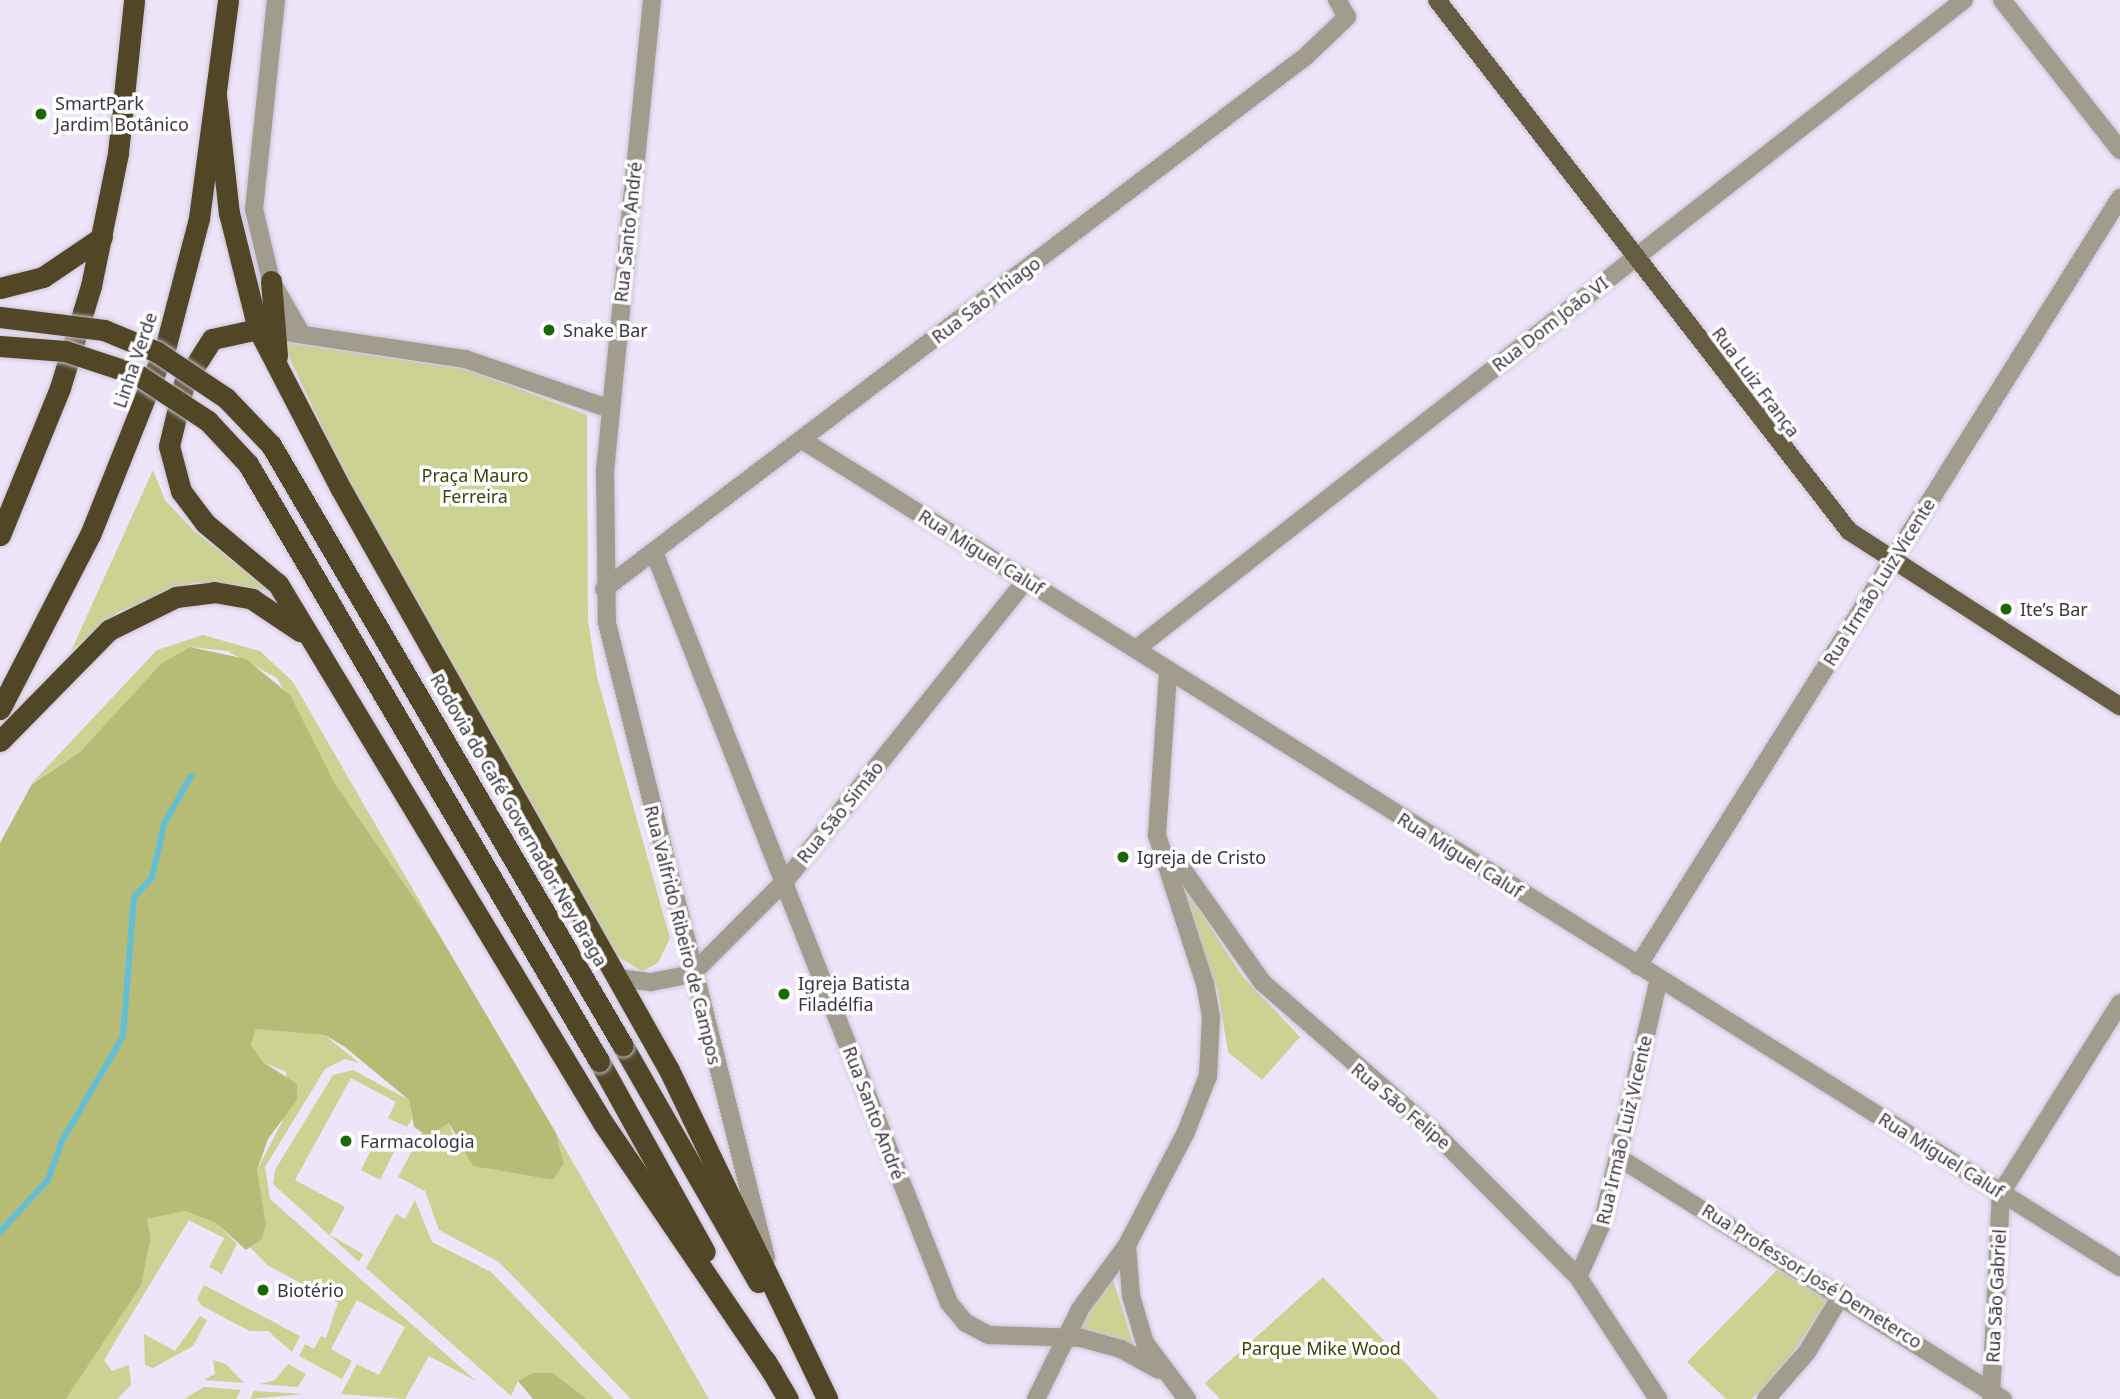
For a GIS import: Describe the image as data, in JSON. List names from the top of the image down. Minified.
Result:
{"streets":{"highway":["Linha Verde","Rodovia do Café Governador Ney Braga"],"main road":["Rua Luiz França"],"street":["Rua Santo André","Rua São Thiago","Rua Dom João VI","Rua Miguel Caluf","Rua Irmão Luiz Vicente","Rua São Simão","Rua Valfrido Ribeiro de Campos","Rua São Felipe","Rua Professor José Demeterco","Rua São Gabriel"]},"crossings":[["Rua Santo André","Rua São Thiago"],["Rua Santo André","Rua São Simão"],["Rua Santo André","Rua Valfrido Ribeiro de Campos"],["Rua São Thiago","Rua Miguel Caluf"],["Rua São Thiago","Rua Valfrido Ribeiro de Campos"],["Rua Dom João VI","Rua Luiz França"],["Rua Dom João VI","Rua Miguel Caluf"],["Rua Luiz França","Rua Irmão Luiz Vicente"],["Rua Miguel Caluf","Rua Irmão Luiz Vicente"],["Rua Miguel Caluf","Rua São Simão"],["Rua Miguel Caluf","Rua São Gabriel"],["Rua Irmão Luiz Vicente","Rua São Felipe"],["Rua Irmão Luiz Vicente","Rua Professor José Demeterco"],["Rua São Simão","Rua Valfrido Ribeiro de Campos"],["Rua Professor José Demeterco","Rua São Gabriel"]],"parks":["Praça Mauro Ferreira","Parque Mike Wood"],"places":["SmartPark Jardim Botânico","Snake Bar","Ite’s Bar","Igreja de Cristo","Igreja Batista Filadélfia","Farmacologia","Biotério"]}
